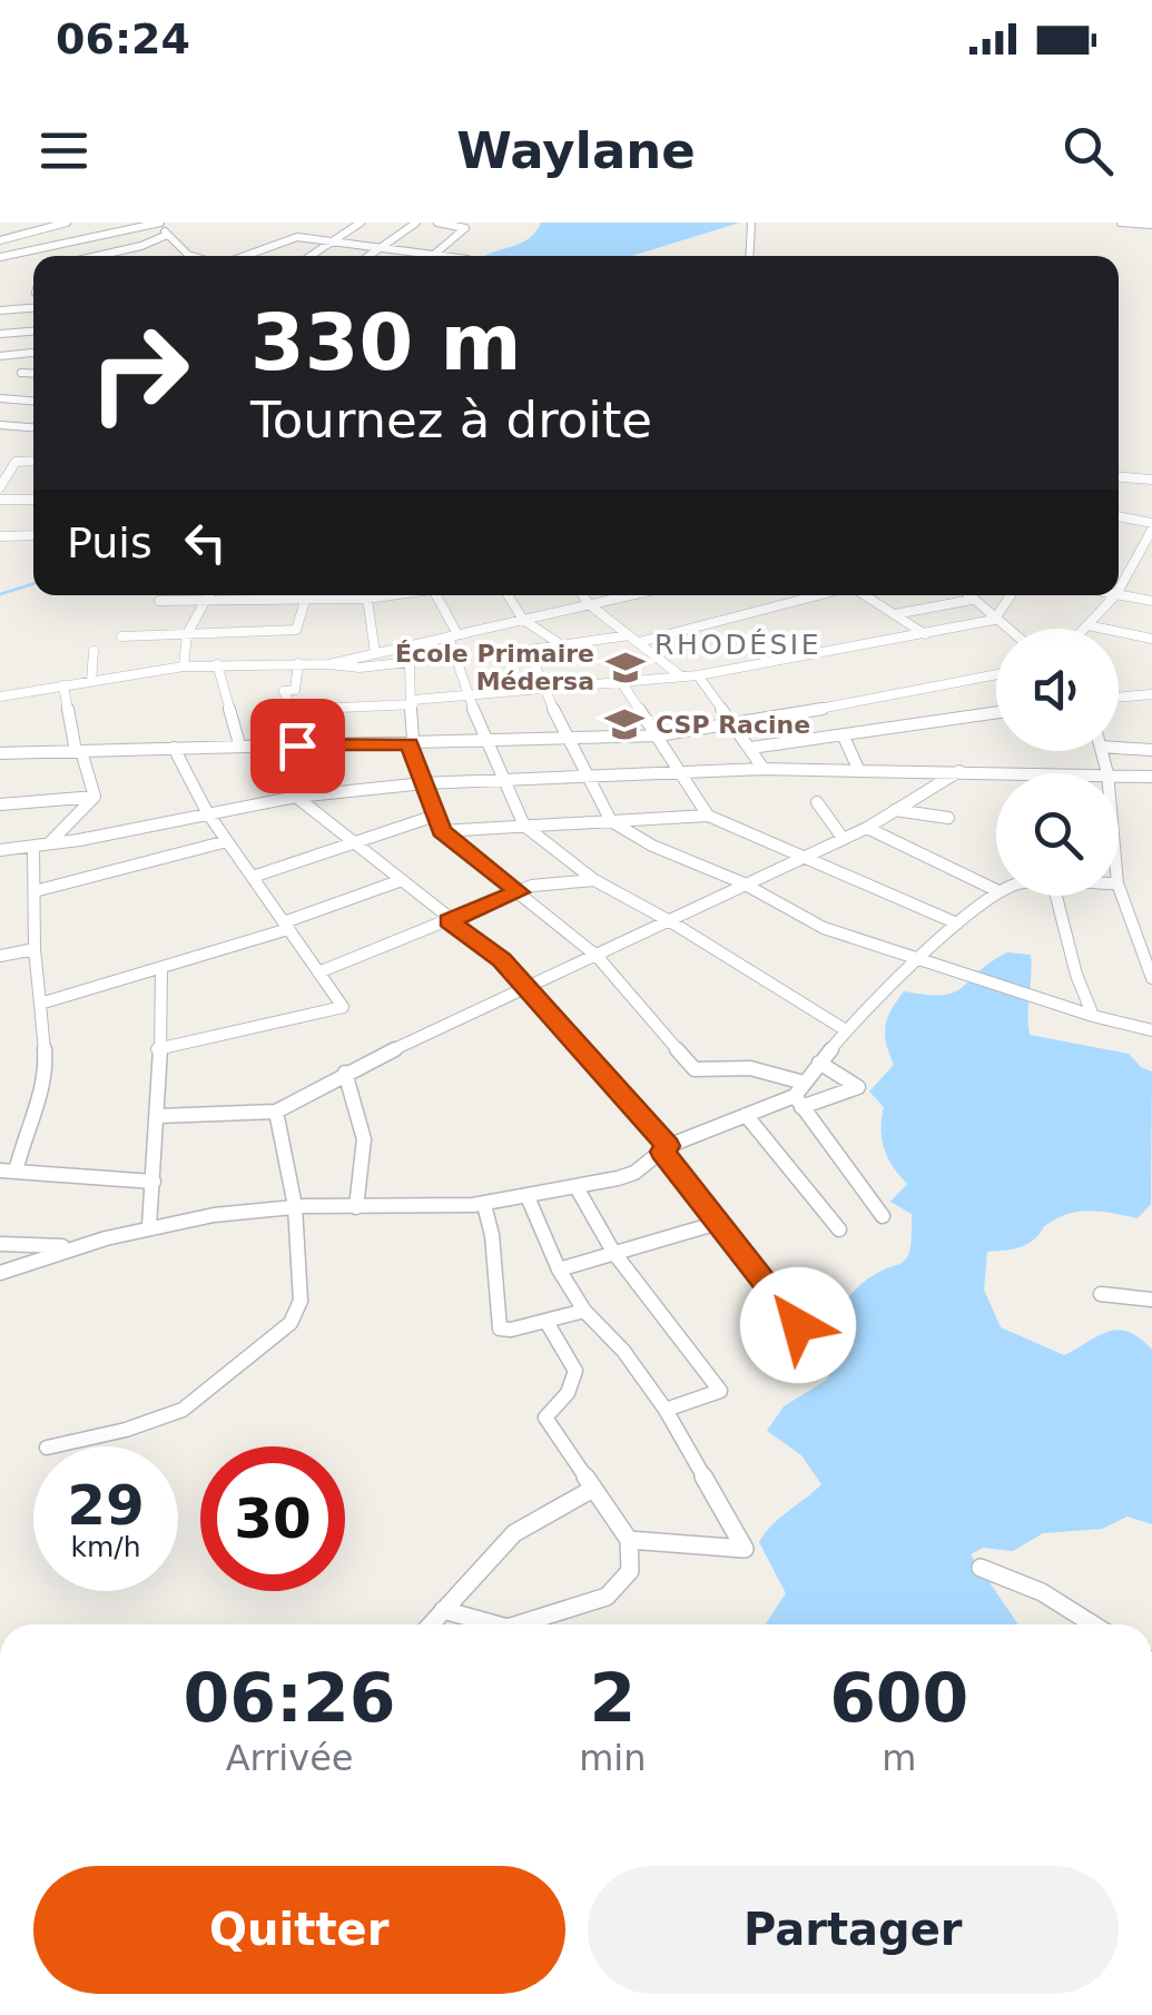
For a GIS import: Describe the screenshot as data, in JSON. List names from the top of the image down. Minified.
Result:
{"districts":["RHODÉSIE"],"places":{"school or university":["École Primaire Médersa","CSP Racine"]},"page":{"status":"06:24","header":"Waylane","turn":["330 m","Tournez à droite"],"then":"Puis","speed":"29 km/h","limit":"30","eta":["06:26","Arrivée","2","min","600","m"],"buttons":["Quitter","Partager"]}}
